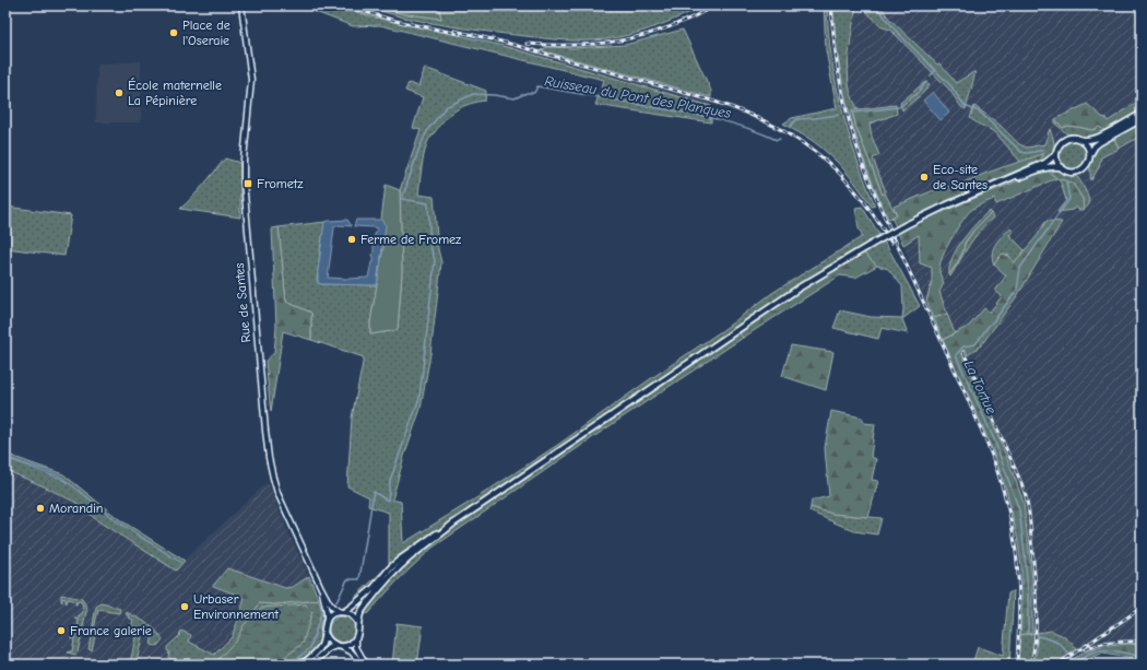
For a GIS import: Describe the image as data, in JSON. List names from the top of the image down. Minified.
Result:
{"streets":{"street":["Rue de Santes"]},"water":["Ruisseau du Pont des Planques","La Tortue"],"places":{"other":["Place de l'Oseraie","École maternelle La Pépinière","Eco-site de Santes","Ferme de Fromez","Morandin","Urbaser Environnement","France galerie"],"transit":["Frometz"]}}
